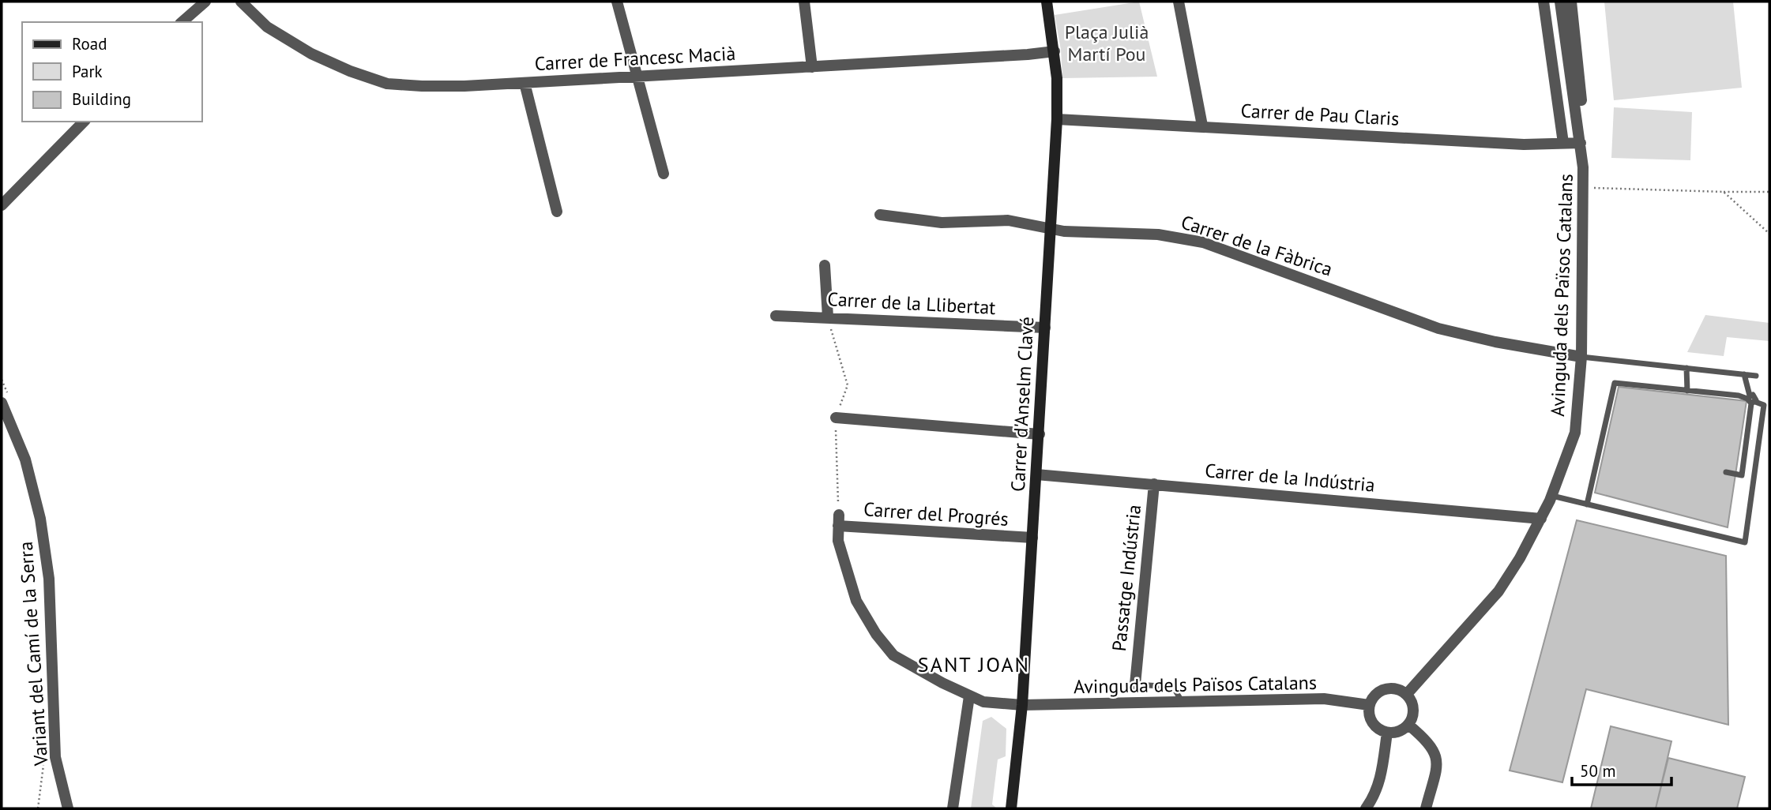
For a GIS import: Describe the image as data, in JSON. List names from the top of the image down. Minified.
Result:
{"streets":{"street":["Carrer de Francesc Macià","Carrer de Pau Claris","Carrer de la Fàbrica","Avinguda dels Països Catalans","Carrer de la Llibertat","Carrer d'Anselm Clavé","Carrer de la Indústria","Carrer del Progrés","Passatge Indústria","Variant del Camí de la Serra"]},"crossings":[["Carrer de Francesc Macià","Carrer d'Anselm Clavé"],["Carrer de Pau Claris","Avinguda dels Països Catalans"],["Carrer de Pau Claris","Carrer d'Anselm Clavé"],["Carrer de la Fàbrica","Avinguda dels Països Catalans"],["Carrer de la Fàbrica","Carrer d'Anselm Clavé"],["Avinguda dels Països Catalans","Carrer d'Anselm Clavé"],["Avinguda dels Països Catalans","Carrer de la Indústria"],["Avinguda dels Països Catalans","Carrer del Progrés"],["Avinguda dels Països Catalans","Passatge Indústria"],["Carrer de la Llibertat","Carrer d'Anselm Clavé"],["Carrer d'Anselm Clavé","Carrer de la Indústria"],["Carrer d'Anselm Clavé","Carrer del Progrés"],["Carrer de la Indústria","Passatge Indústria"]],"districts":["SANT JOAN"],"parks":["Plaça Julià Martí Pou"],"legend":["Road","Park","Building"],"scale_bar":"50 m"}
